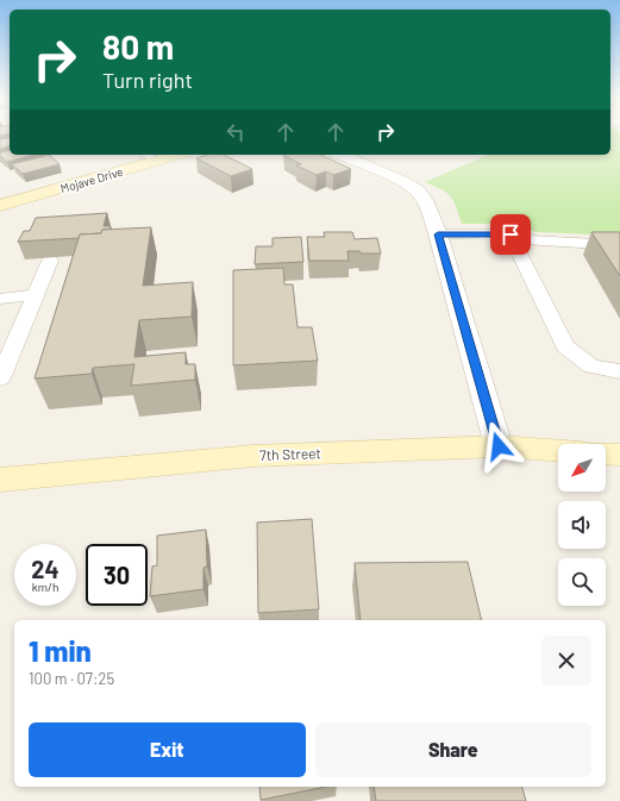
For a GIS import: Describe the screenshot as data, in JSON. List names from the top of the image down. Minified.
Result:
{"streets":{"main road":["Mojave Drive","7th Street"]},"north":"bottom left","page":{"turn":["80 m","Turn right"],"speed":"24 km/h","limit":"30","heading":["1 min","100 m · 07:25"],"buttons":["Exit","Share"]}}
